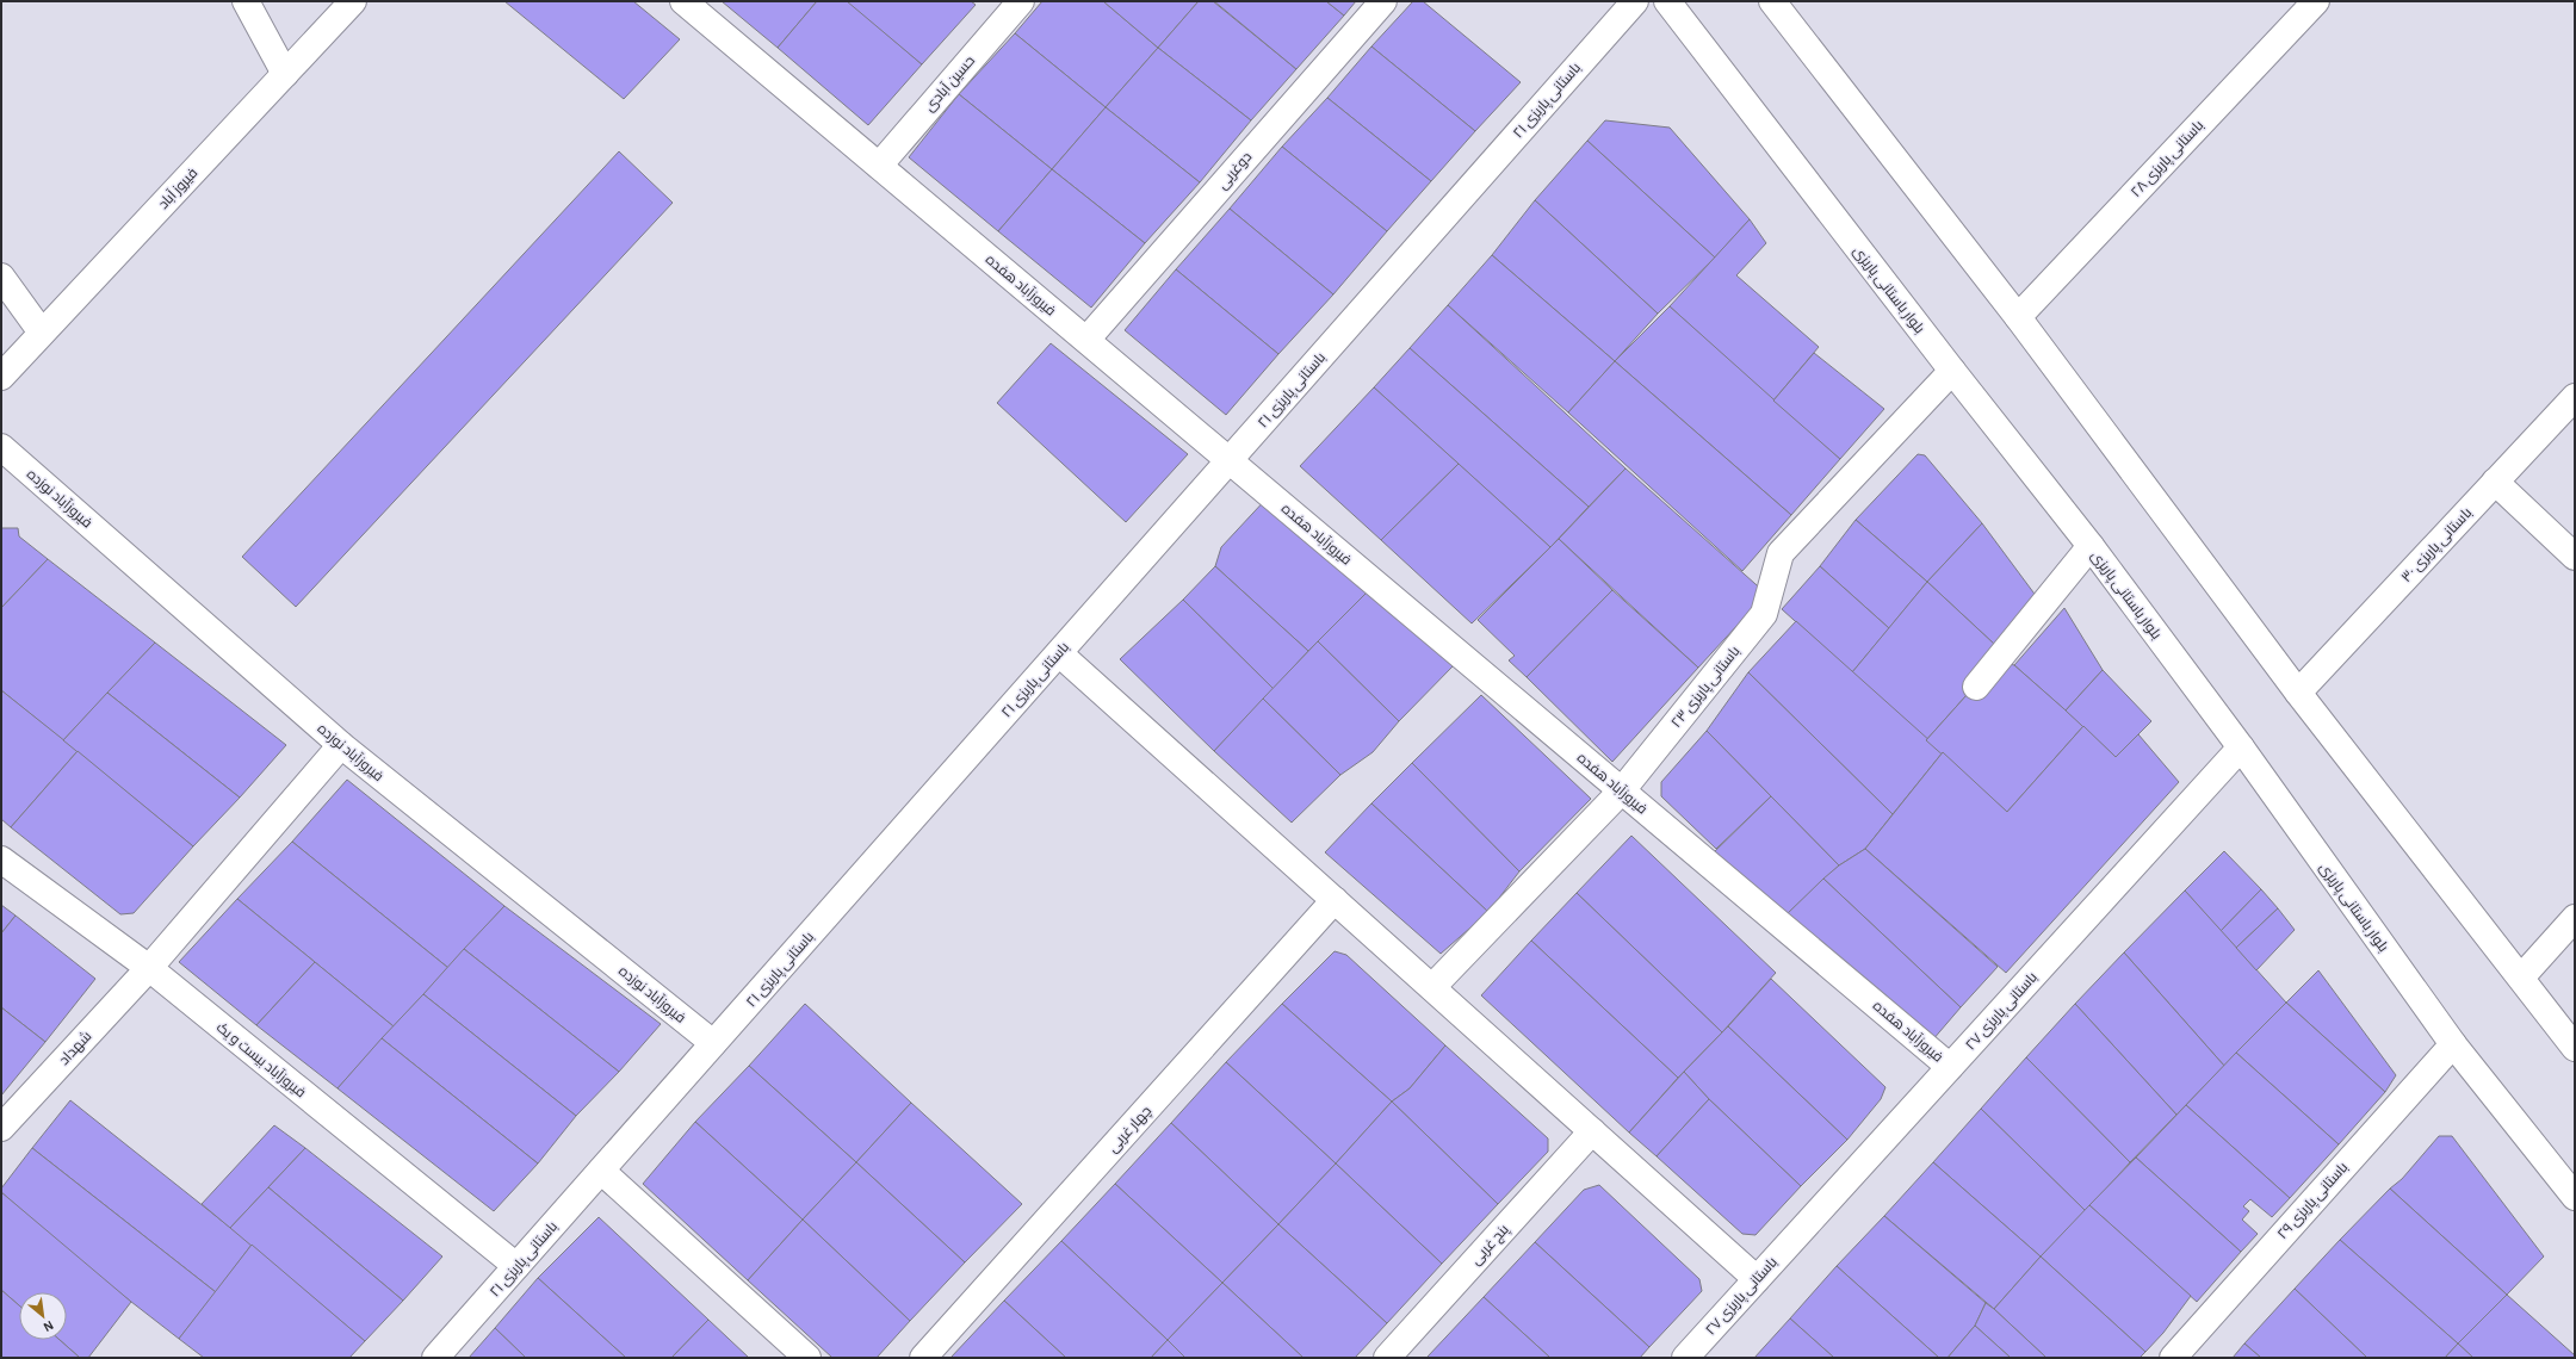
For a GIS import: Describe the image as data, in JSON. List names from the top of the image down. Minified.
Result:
{"streets":{"street":["حسین آبادی","باستانی پاریزی ۲۱","باستانی پاریزی ۲۸","دوغربی","فیروز آباد","فیروزآباد هفده","بلوار باستانی پاریزی","فیروزآباد نوزده","باستانی پاریزی ۳۰","باستانی پاریزی ۲۳","باستانی پاریزی ۲۷","شهداد","فیروزآباد بیست و یک","چهار غربی","باستانی پاریزی ۲۹","پنج غربی"]},"crossings":[["حسین آبادی","فیروزآباد هفده"],["باستانی پاریزی ۲۱","فیروزآباد هفده"],["باستانی پاریزی ۲۱","فیروزآباد نوزده"],["باستانی پاریزی ۲۱","فیروزآباد بیست و یک"],["دوغربی","فیروزآباد هفده"],["فیروزآباد هفده","باستانی پاریزی ۲۳"],["فیروزآباد هفده","باستانی پاریزی ۲۷"],["بلوار باستانی پاریزی","باستانی پاریزی ۲۳"],["بلوار باستانی پاریزی","باستانی پاریزی ۲۷"],["بلوار باستانی پاریزی","باستانی پاریزی ۲۹"],["فیروزآباد نوزده","شهداد"],["شهداد","فیروزآباد بیست و یک"]],"north":"bottom right"}
